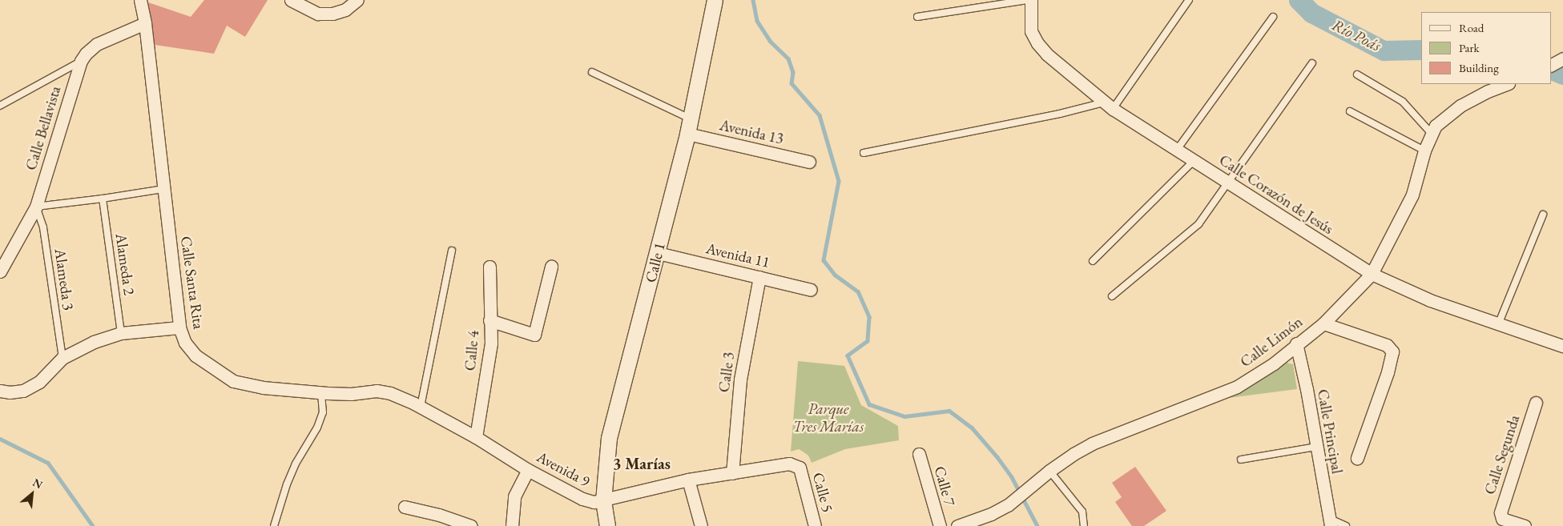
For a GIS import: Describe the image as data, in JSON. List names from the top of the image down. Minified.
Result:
{"streets":{"street":["Calle Bellavista","Avenida 13","Calle Corazón de Jesús","Avenida 11","Calle 1","Calle Santa Rita","Calle Limón","Calle 4","Calle 3","Calle Principal","Calle Segunda","Avenida 9","Calle 7","Calle 5"],"lane":["Alameda 2","Alameda 3"]},"crossings":[["Calle Bellavista","Alameda 3"],["Calle Bellavista","Calle Santa Rita"],["Avenida 13","Calle 1"],["Calle Corazón de Jesús","Calle Limón"],["Avenida 11","Calle 1"],["Avenida 11","Calle 3"],["Calle 1","Avenida 9"],["Calle Santa Rita","Avenida 9"],["Calle Limón","Calle Principal"],["Calle 4","Avenida 9"],["Calle 3","Avenida 9"],["Avenida 9","Calle 5"]],"districts":["3 Marías"],"water":["Río Poás"],"parks":["Parque Tres Marías"],"legend":["Road","Park","Building"],"north":"top right"}
